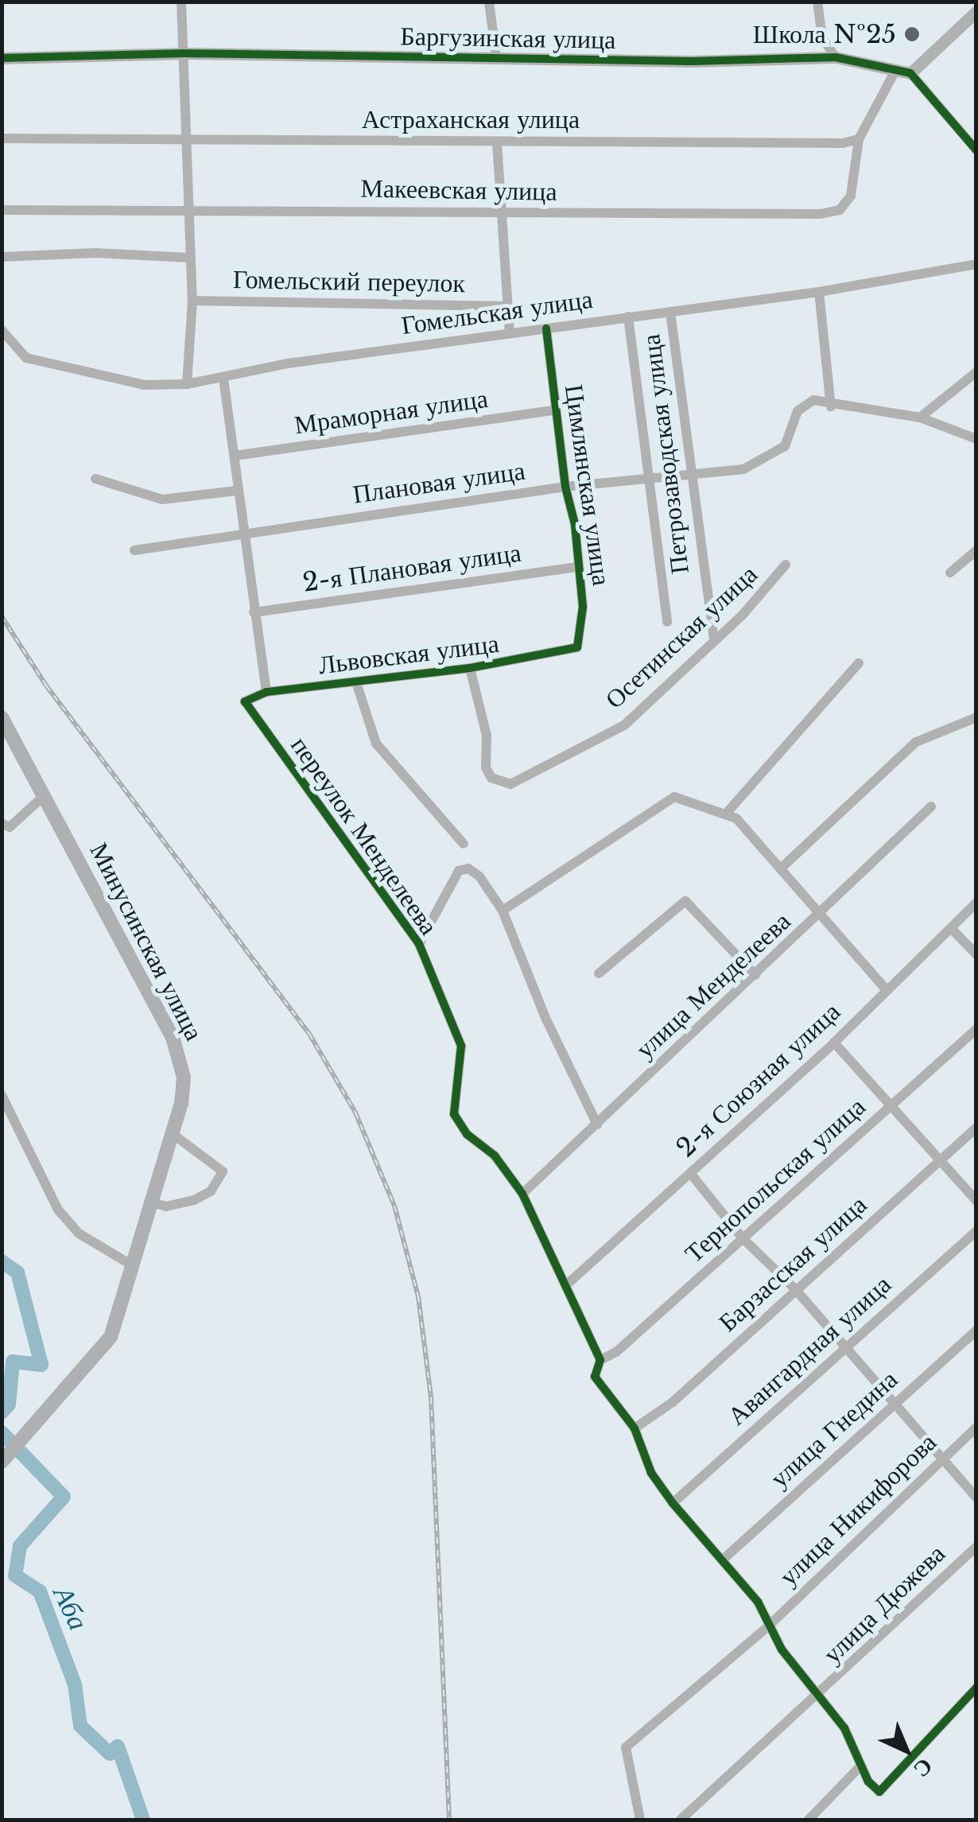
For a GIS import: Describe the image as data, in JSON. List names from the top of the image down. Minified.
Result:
{"streets":{"main road":["Минусинская улица"],"street":["Баргузинская улица","Астраханская улица","Макеевская улица","Гомельский переулок","Гомельская улица","Мраморная улица","Петрозаводская улица","Плановая улица","Цимлянская улица","2-я Плановая улица","Осетинская улица","Львовская улица","переулок Менделеева","улица Менделеева","2-я Союзная улица","Тернопольская улица","Барзасская улица","Авангардная улица","улица Гнедина","улица Никифорова","улица Дюжева"]},"crossings":[["Астраханская улица","Макеевская улица"],["Гомельская улица","Петрозаводская улица"],["Гомельская улица","Цимлянская улица"],["Мраморная улица","Цимлянская улица"],["Петрозаводская улица","Плановая улица"],["Петрозаводская улица","Осетинская улица"],["Плановая улица","Цимлянская улица"],["Цимлянская улица","2-я Плановая улица"],["Цимлянская улица","Львовская улица"],["Осетинская улица","Львовская улица"],["Львовская улица","переулок Менделеева"],["переулок Менделеева","улица Менделеева"],["переулок Менделеева","2-я Союзная улица"],["переулок Менделеева","Тернопольская улица"],["переулок Менделеева","Барзасская улица"],["переулок Менделеева","Авангардная улица"],["переулок Менделеева","улица Гнедина"],["переулок Менделеева","улица Никифорова"],["переулок Менделеева","улица Дюжева"]],"water":["Аба"],"places":["Школа №25"],"north":"bottom right"}
